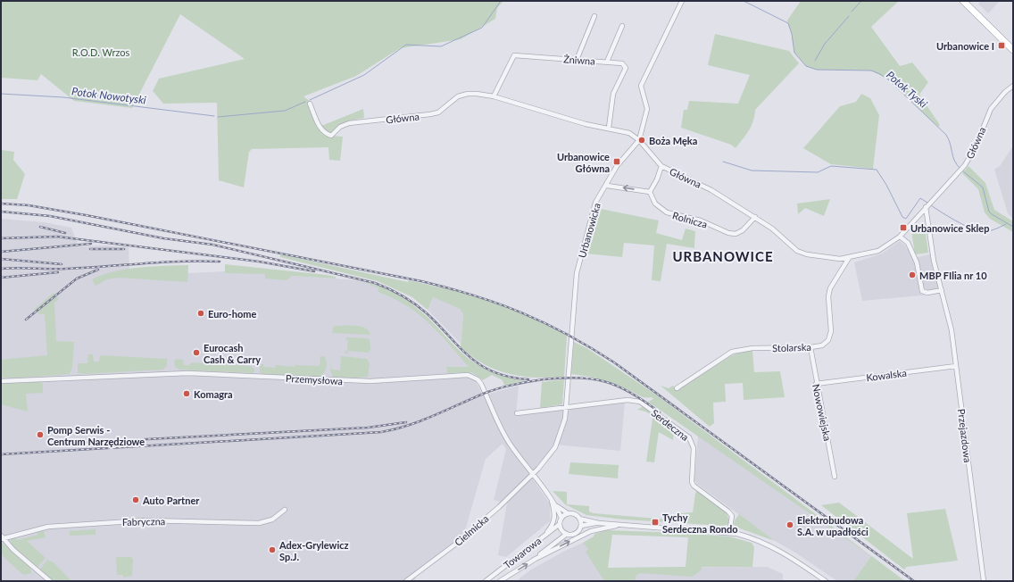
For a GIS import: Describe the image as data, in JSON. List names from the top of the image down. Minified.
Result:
{"streets":{"street":["Żniwna","Główna","Rolnicza","Urbanowicka","Stolarska","Kowalska","Przemysłowa","Nowowiejska","Serdeczna","Przejazdowa","Fabryczna","Cielmicka","Towarowa"]},"crossings":[["Żniwna","Główna"],["Główna","Rolnicza"],["Główna","Urbanowicka"],["Główna","Stolarska"],["Główna","Przejazdowa"],["Urbanowicka","Przemysłowa"],["Urbanowicka","Serdeczna"],["Urbanowicka","Cielmicka"],["Stolarska","Nowowiejska"],["Kowalska","Nowowiejska"],["Kowalska","Przejazdowa"],["Przemysłowa","Cielmicka"],["Przemysłowa","Towarowa"]],"districts":["URBANOWICE"],"water":["Potok Tyski","Potok Nowotyski"],"parks":["R.O.D. Wrzos"],"places":{"transit":["Urbanowice I","Urbanowice Główna","Urbanowice Sklep","Tychy Serdeczna Rondo"],"other":["Boża Męka","MBP FIlia nr 10","Euro-home","Eurocash Cash & Carry","Komagra","Pomp Serwis - Centrum Narzędziowe","Auto Partner","Elektrobudowa S.A. w upadłości","Adex-Grylewicz Sp.J."]}}
